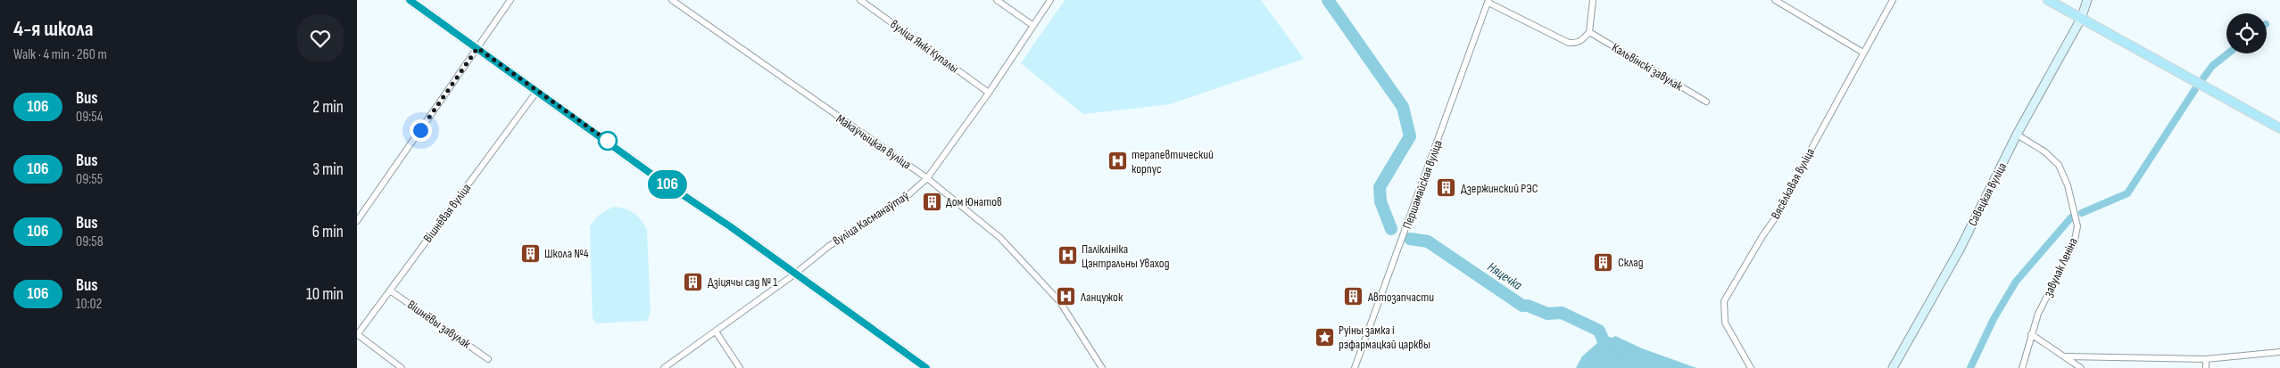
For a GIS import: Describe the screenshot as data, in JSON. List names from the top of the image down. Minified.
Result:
{"streets":{"street":["вуліца Янкі Купалы","Кальвінскі завулак","Макаўчыцкая вуліца","Вясёлкавая вуліца","Першамайская вуліца","Савецкая вуліца","Вішнёвая вуліца","вуліца Касманаўтаў","завулак Леніна","Вішнёвы завулак"]},"crossings":[["вуліца Янкі Купалы","вуліца Касманаўтаў"],["Макаўчыцкая вуліца","вуліца Касманаўтаў"],["Савецкая вуліца","завулак Леніна"],["Вішнёвая вуліца","Вішнёвы завулак"]],"water":["Няцечка"],"places":{"hospital":["терапевтический корпус","Паліклініка Цэнтральны Уваход","Ланцужок"],"building":["Дзержинский РЭС","Дом Юнатов","Школа №4","Склад","Дзіцячы сад № 1","Автозапчасти"],"place":["Руіны замка і рэфармацкай царквы"]},"lines":["bus line 106"],"page":{"heading":["4-я школа","Walk · 4 min · 260 m"],"on_map":"106","list":[{"mark":"106","name":"Bus","note":"09:54","value":"2 min"},{"mark":"106","name":"Bus","note":"09:55","value":"3 min"},{"mark":"106","name":"Bus","note":"09:58","value":"6 min"},{"mark":"106","name":"Bus","note":"10:02","value":"10 min"}]}}
